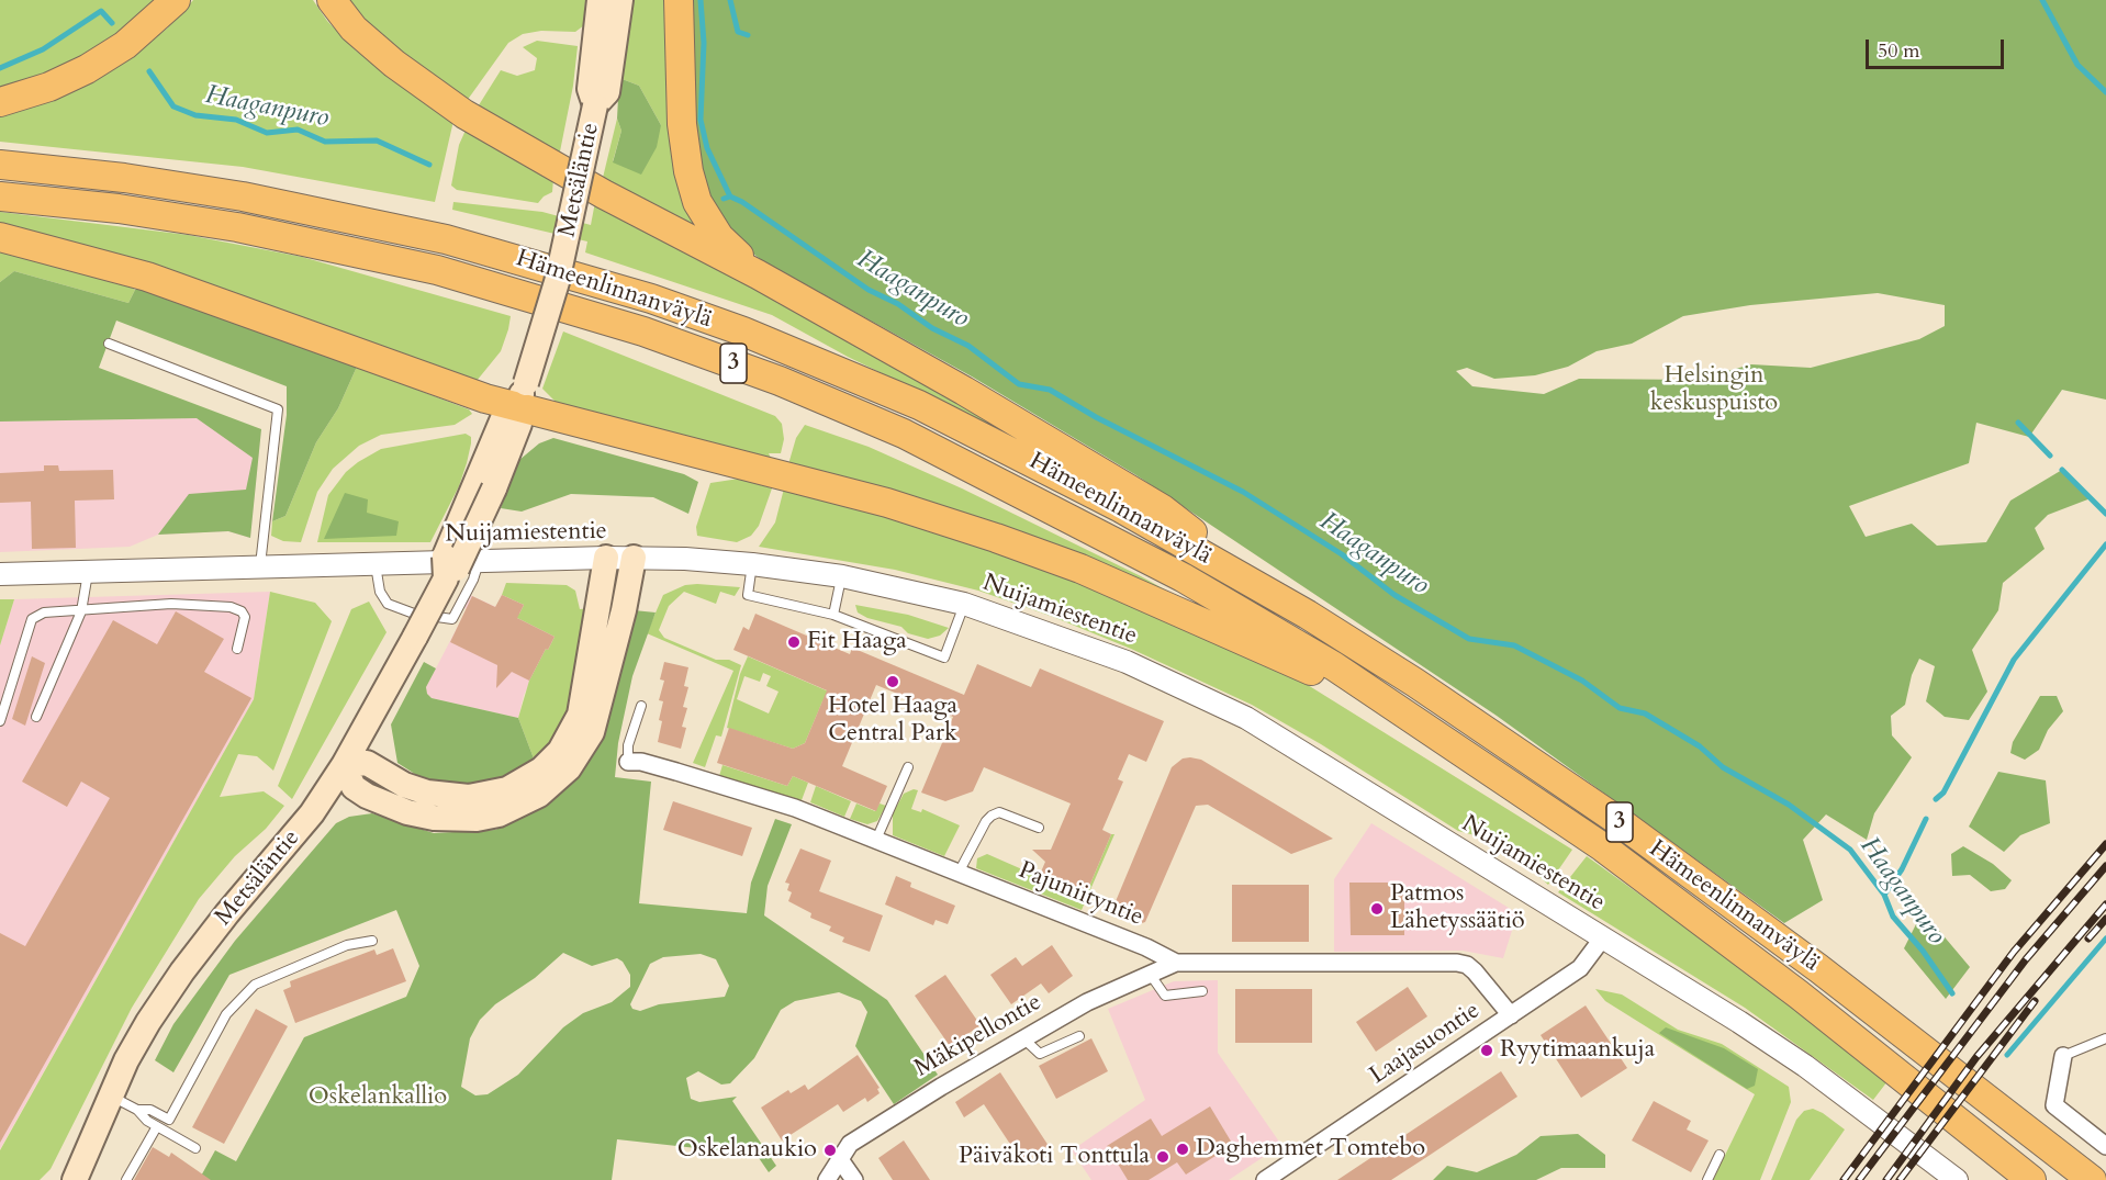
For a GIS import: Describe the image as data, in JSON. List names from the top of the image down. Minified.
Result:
{"streets":{"highway":["Hämeenlinnanväylä","3"],"main road":["Metsäläntie"],"street":["Nuijamiestentie","Pajuniityntie","Mäkipellontie","Laajasuontie"]},"crossings":[["Nuijamiestentie","Laajasuontie"],["Pajuniityntie","Mäkipellontie"],["Pajuniityntie","Laajasuontie"]],"water":["Haaganpuro"],"parks":["Helsingin keskuspuisto","Oskelankallio"],"places":["Fit Haaga","Hotel Haaga Central Park","Patmos Lähetyssäätiö","Ryytimaankuja","Daghemmet Tomtebo","Oskelanaukio","Päiväkoti Tonttula"],"scale_bar":"50 m"}
